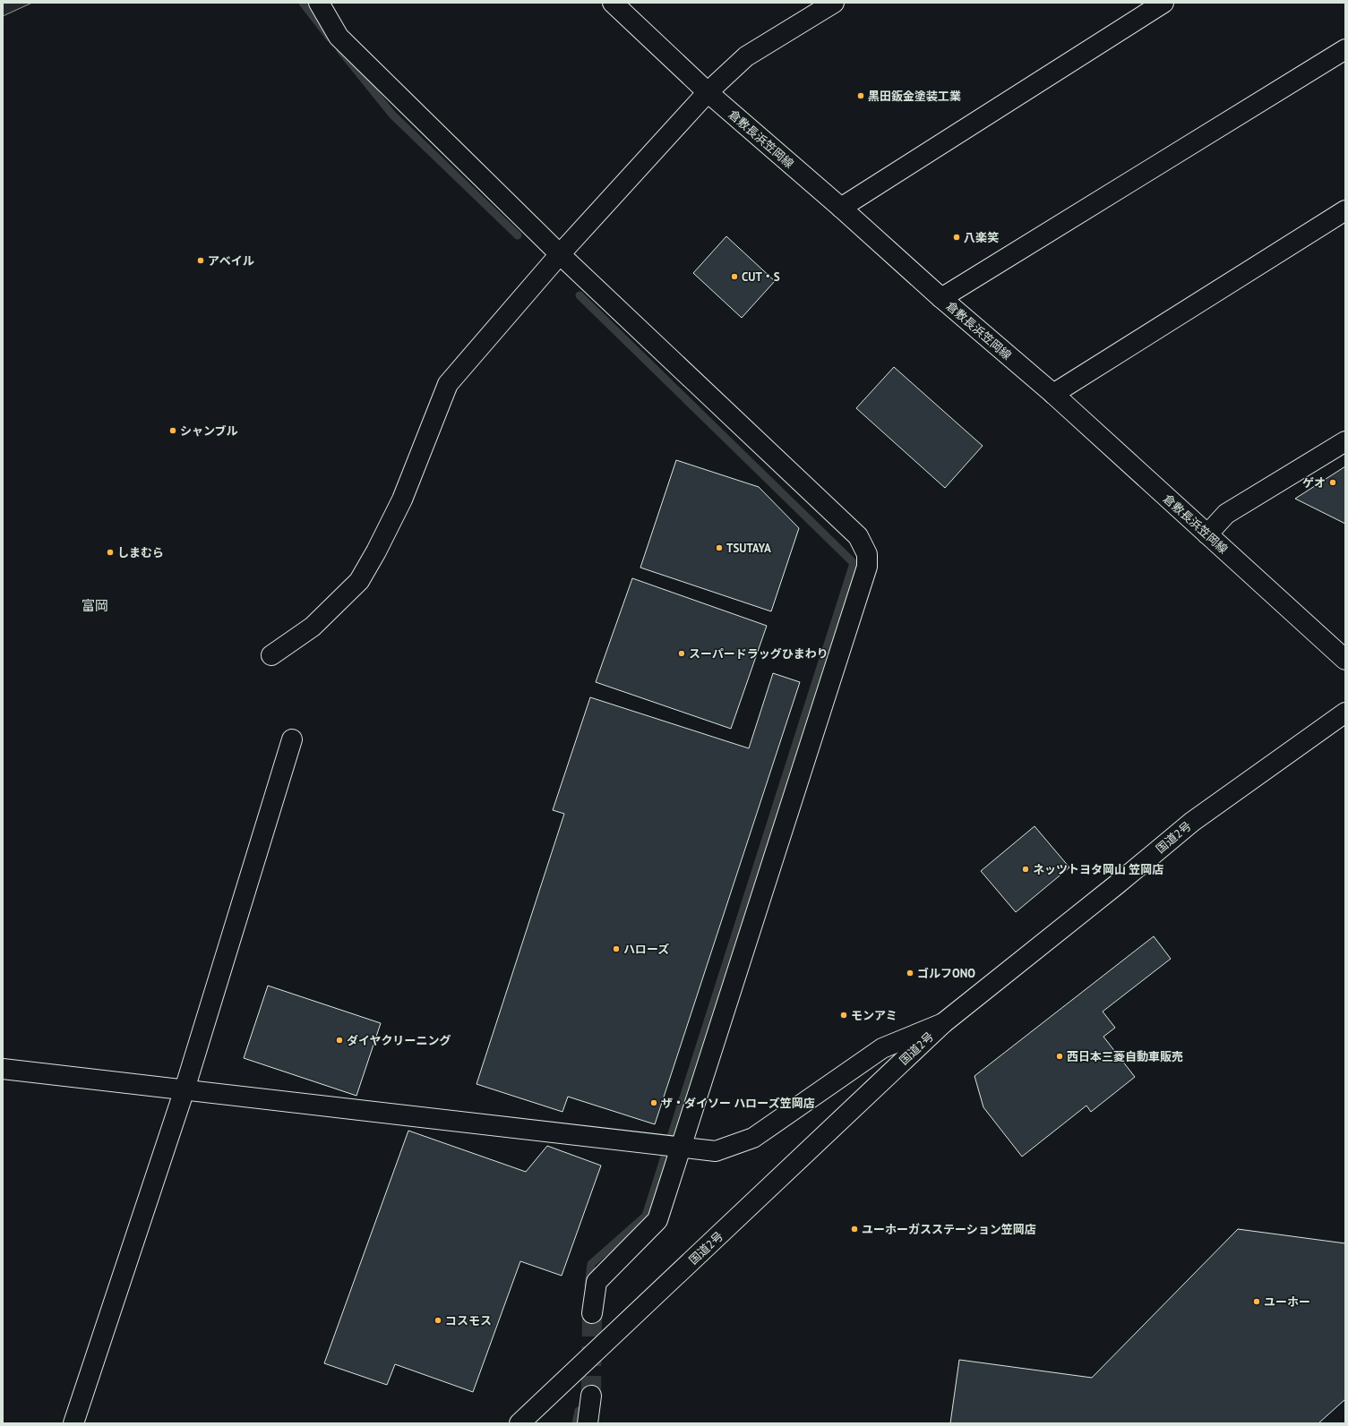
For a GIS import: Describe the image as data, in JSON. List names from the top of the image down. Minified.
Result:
{"streets":{"main road":["倉敷長浜笠岡線","国道2号"]},"districts":["富岡"],"places":["黒田鈑金塗装工業","八楽笑","アベイル","CUT・S","シャンブル","ゲオ","TSUTAYA","しまむら","スーパードラッグひまわり","ネッツトヨタ岡山 笠岡店","ハローズ","ゴルフONO","モンアミ","ダイヤクリーニング","西日本三菱自動車販売","ザ・ダイソー ハローズ笠岡店","ユーホーガスステーション笠岡店","ユーホー","コスモス"]}
